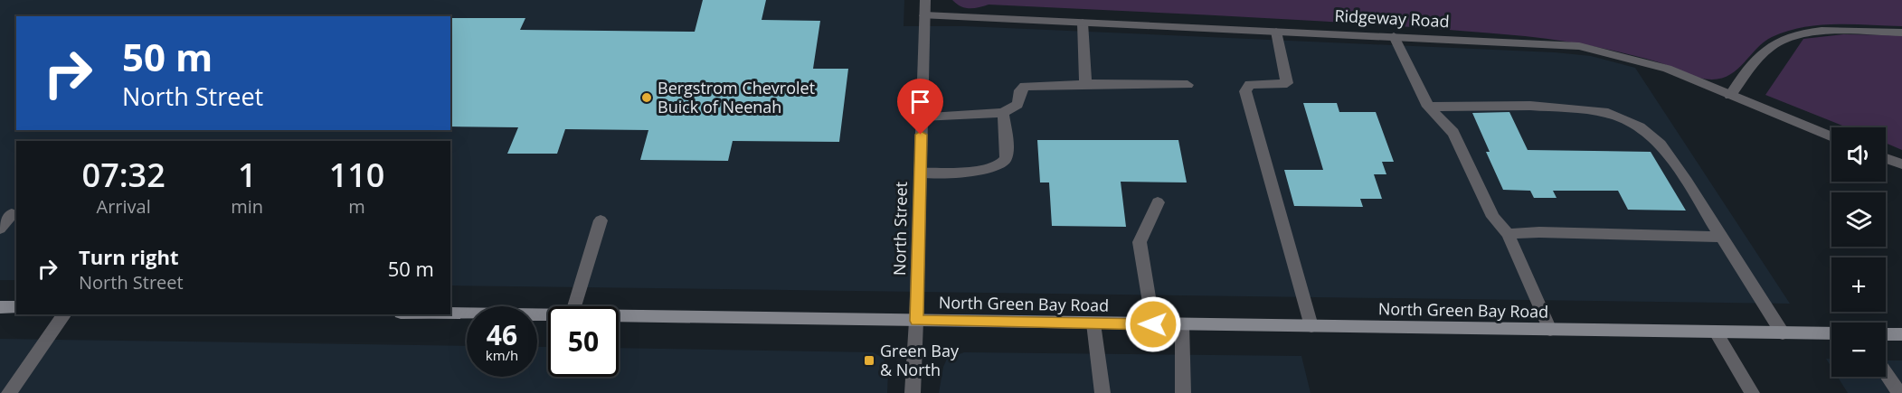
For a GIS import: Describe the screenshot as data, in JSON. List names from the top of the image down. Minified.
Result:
{"streets":{"main road":["North Green Bay Road"],"street":["Ridgeway Road","North Street"]},"crossings":[["Ridgeway Road","North Street"],["North Street","North Green Bay Road"]],"places":{"other":["Bergstrom Chevrolet Buick of Neenah"],"transit":["Green Bay & North"]},"page":{"turn":["50 m","North Street"],"map_buttons":["+","−"],"eta":["07:32","Arrival","1","min","110","m"],"list":[{"name":"Turn right","note":"North Street","value":"50 m"}],"speed":"46 km/h","limit":"50"}}
